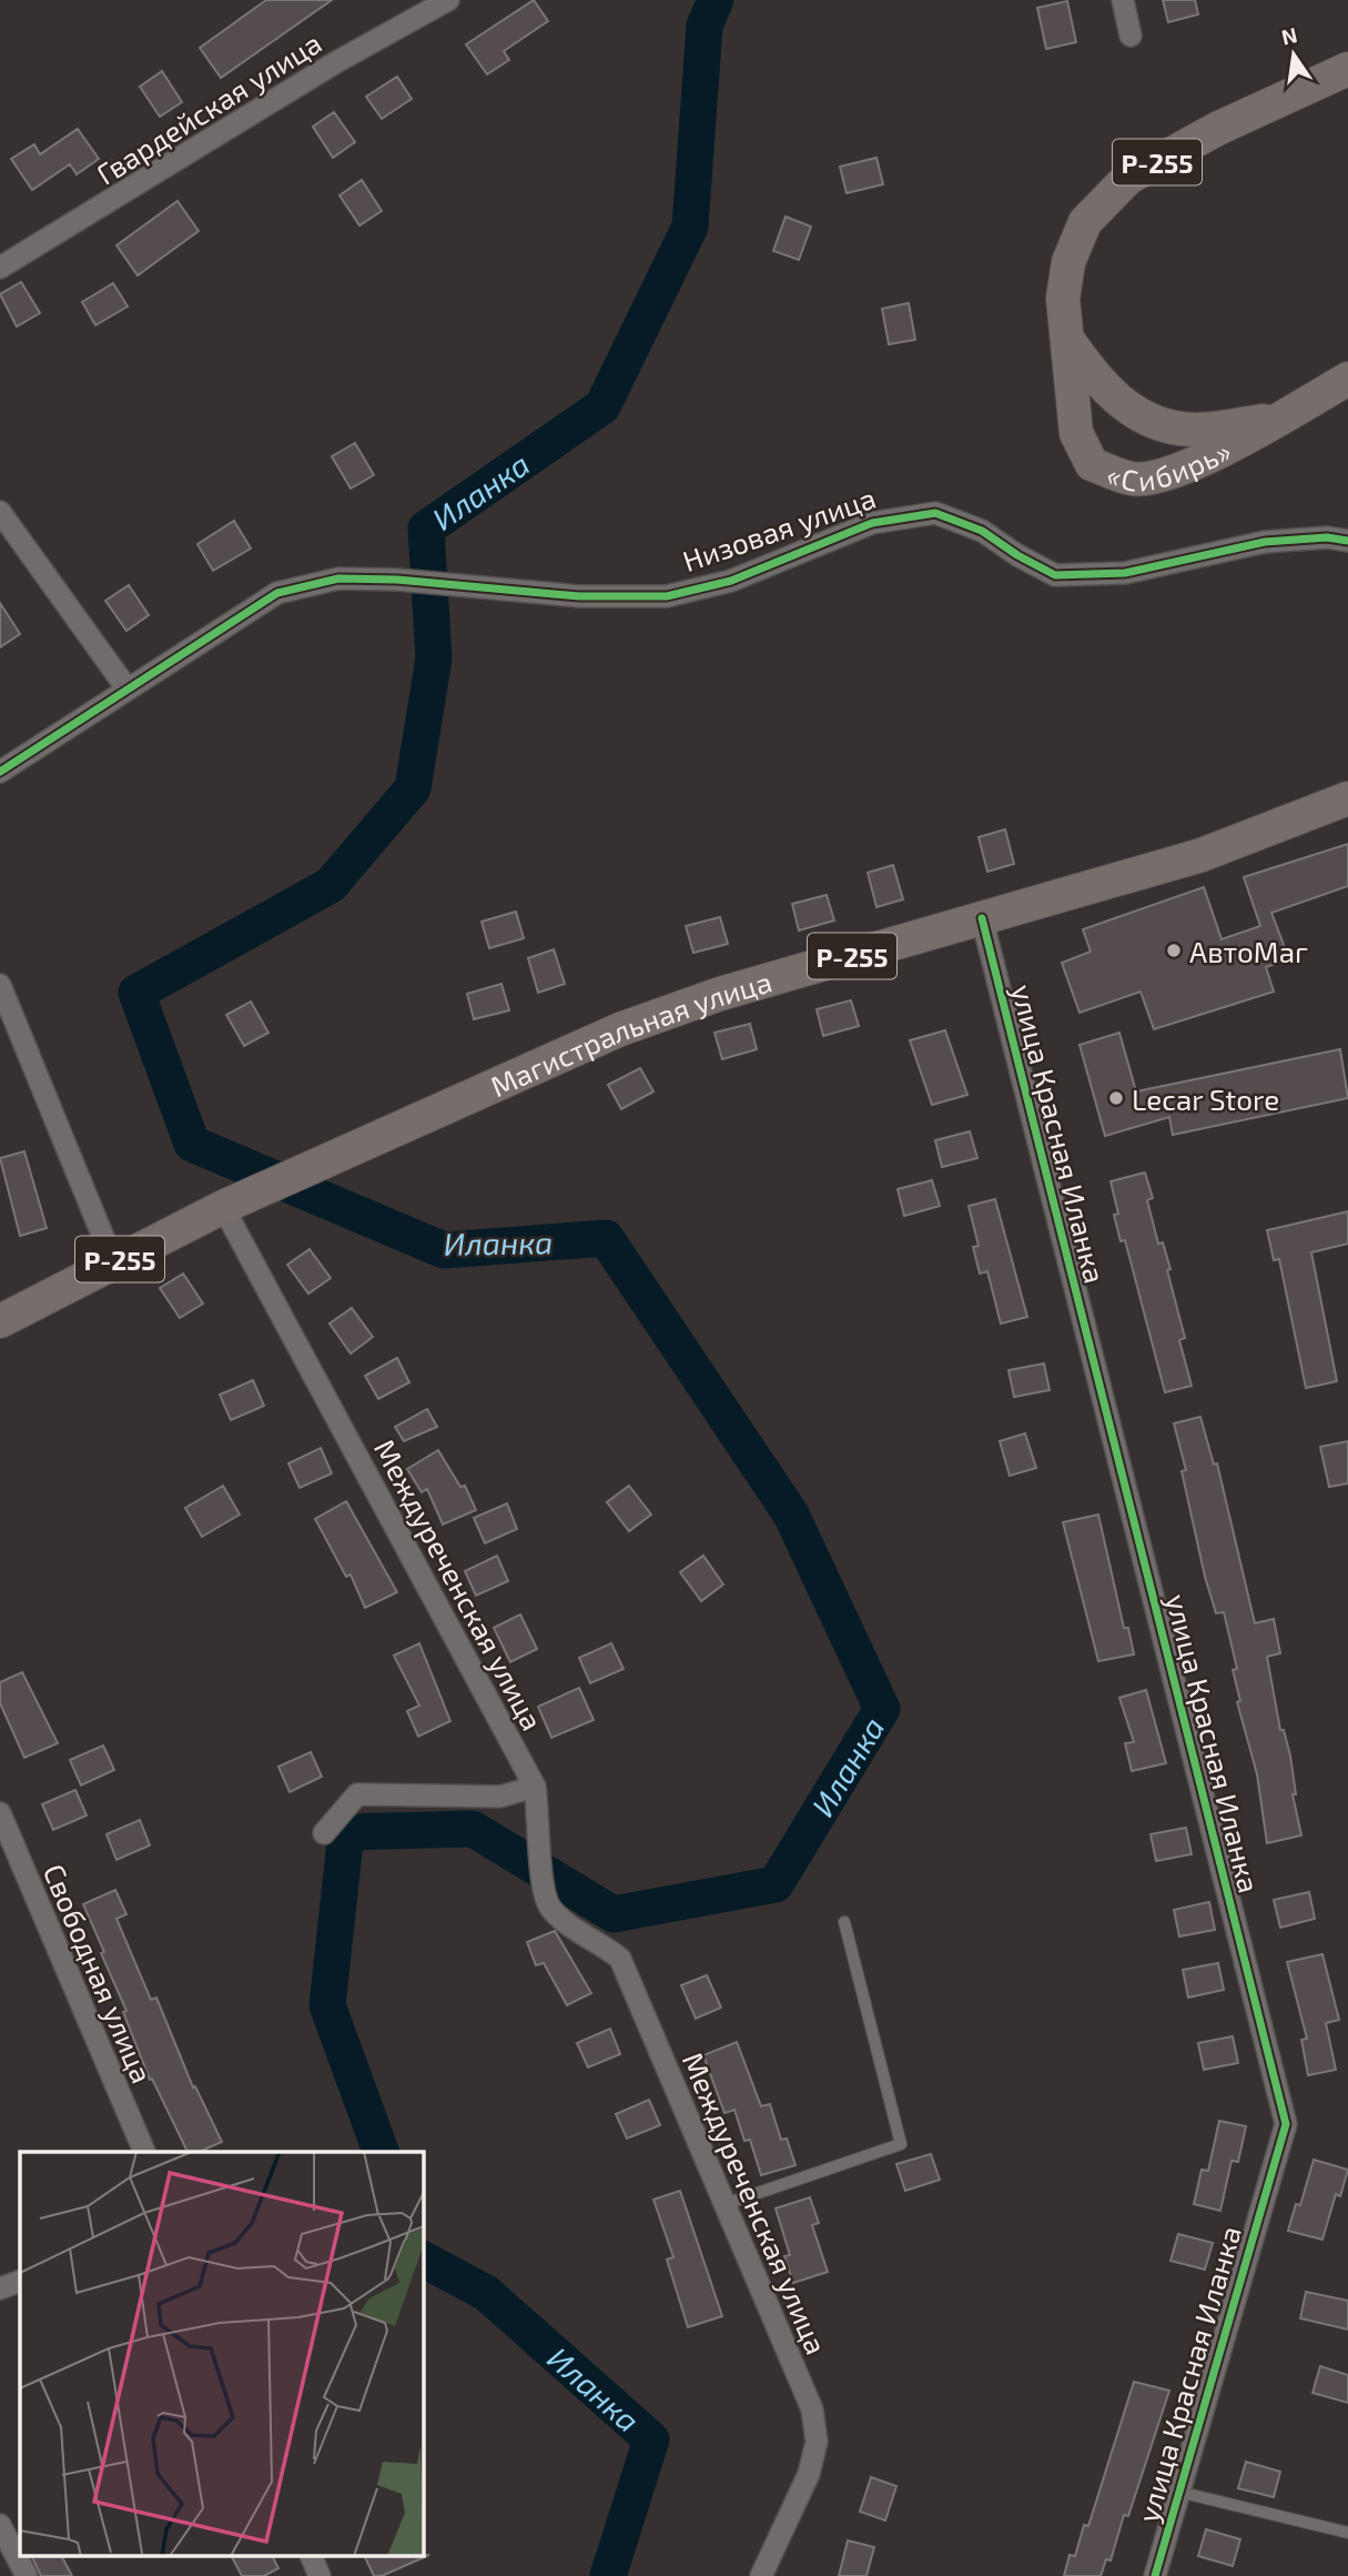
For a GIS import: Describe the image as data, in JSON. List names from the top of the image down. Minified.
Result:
{"streets":{"main road":["Р-255","«Сибирь»","Магистральная улица"],"street":["Гвардейская улица","Низовая улица","улица Красная Иланка","Междуреченская улица","Свободная улица"]},"crossings":[["Р-255","Магистральная улица"],["Р-255","Междуреченская улица"],["Магистральная улица","улица Красная Иланка"],["Магистральная улица","Междуреченская улица"]],"water":["Иланка"],"places":["АвтоМаг","Lecar Store"],"north":"top"}
